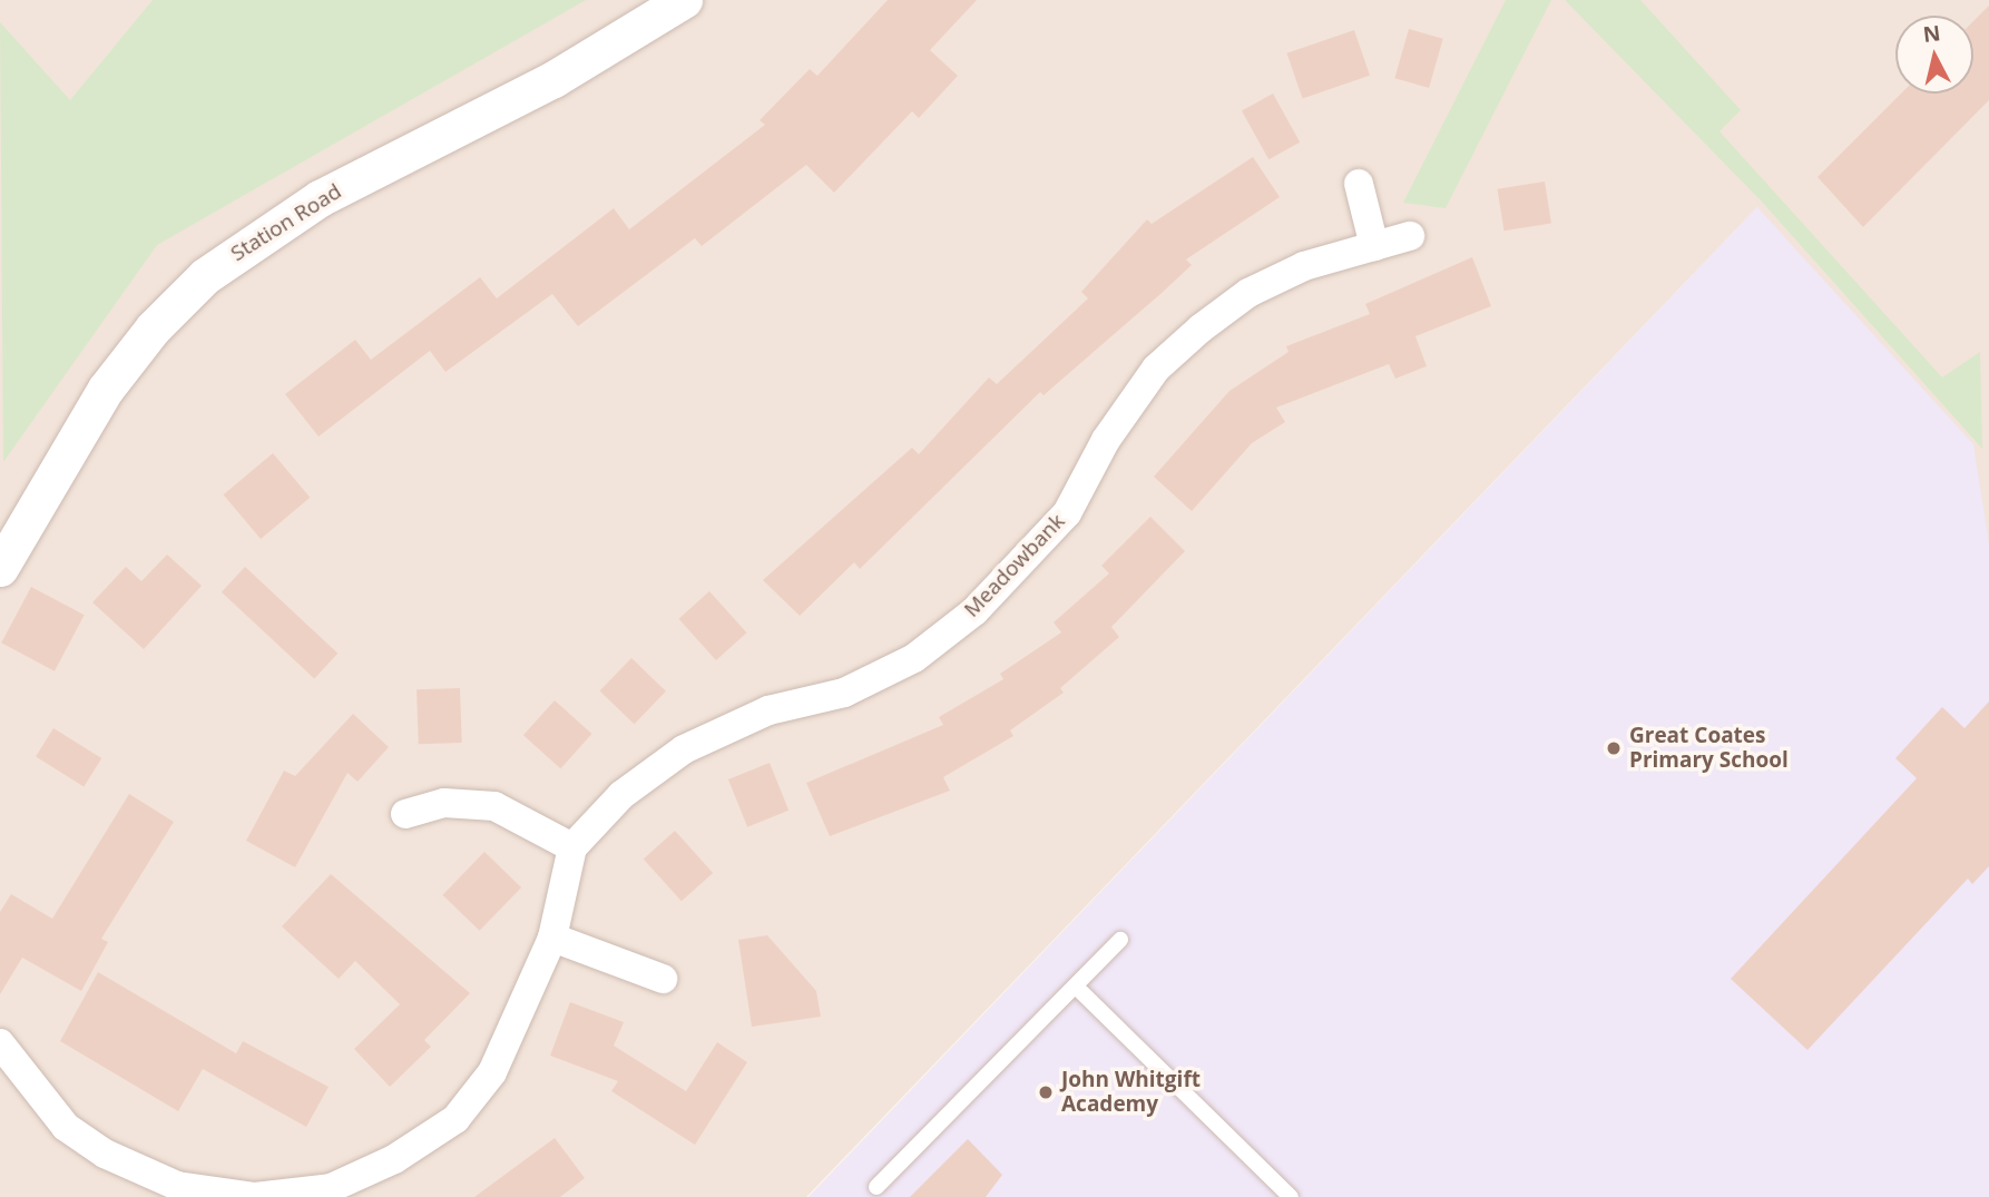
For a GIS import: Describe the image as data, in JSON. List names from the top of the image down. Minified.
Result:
{"streets":{"street":["Station Road","Meadowbank"]},"places":["Great Coates Primary School","John Whitgift Academy"],"north":"top"}
